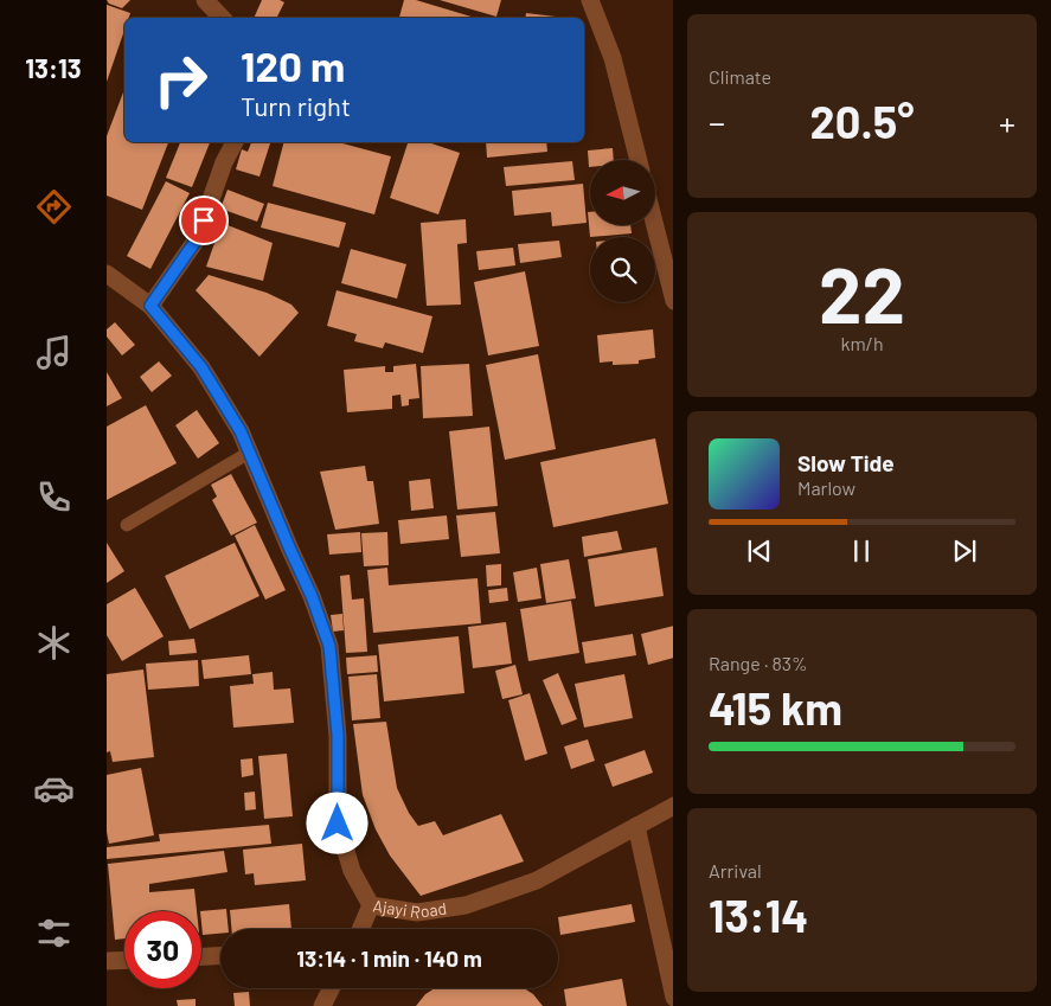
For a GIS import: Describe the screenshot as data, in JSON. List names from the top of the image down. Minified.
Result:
{"streets":{"street":["Ajayi Road"]},"north":"left","page":{"tabs":"13:13","tile":["Climate",["22","km/h"],["Range · 83%","415 km"],["Arrival","13:14"]],"turn":["120 m","Turn right"],"heat":["−","20.5°","+"],"song":["Slow Tide","Marlow"],"limit":"30","trip":"13:14 · 1 min · 140 m"}}
